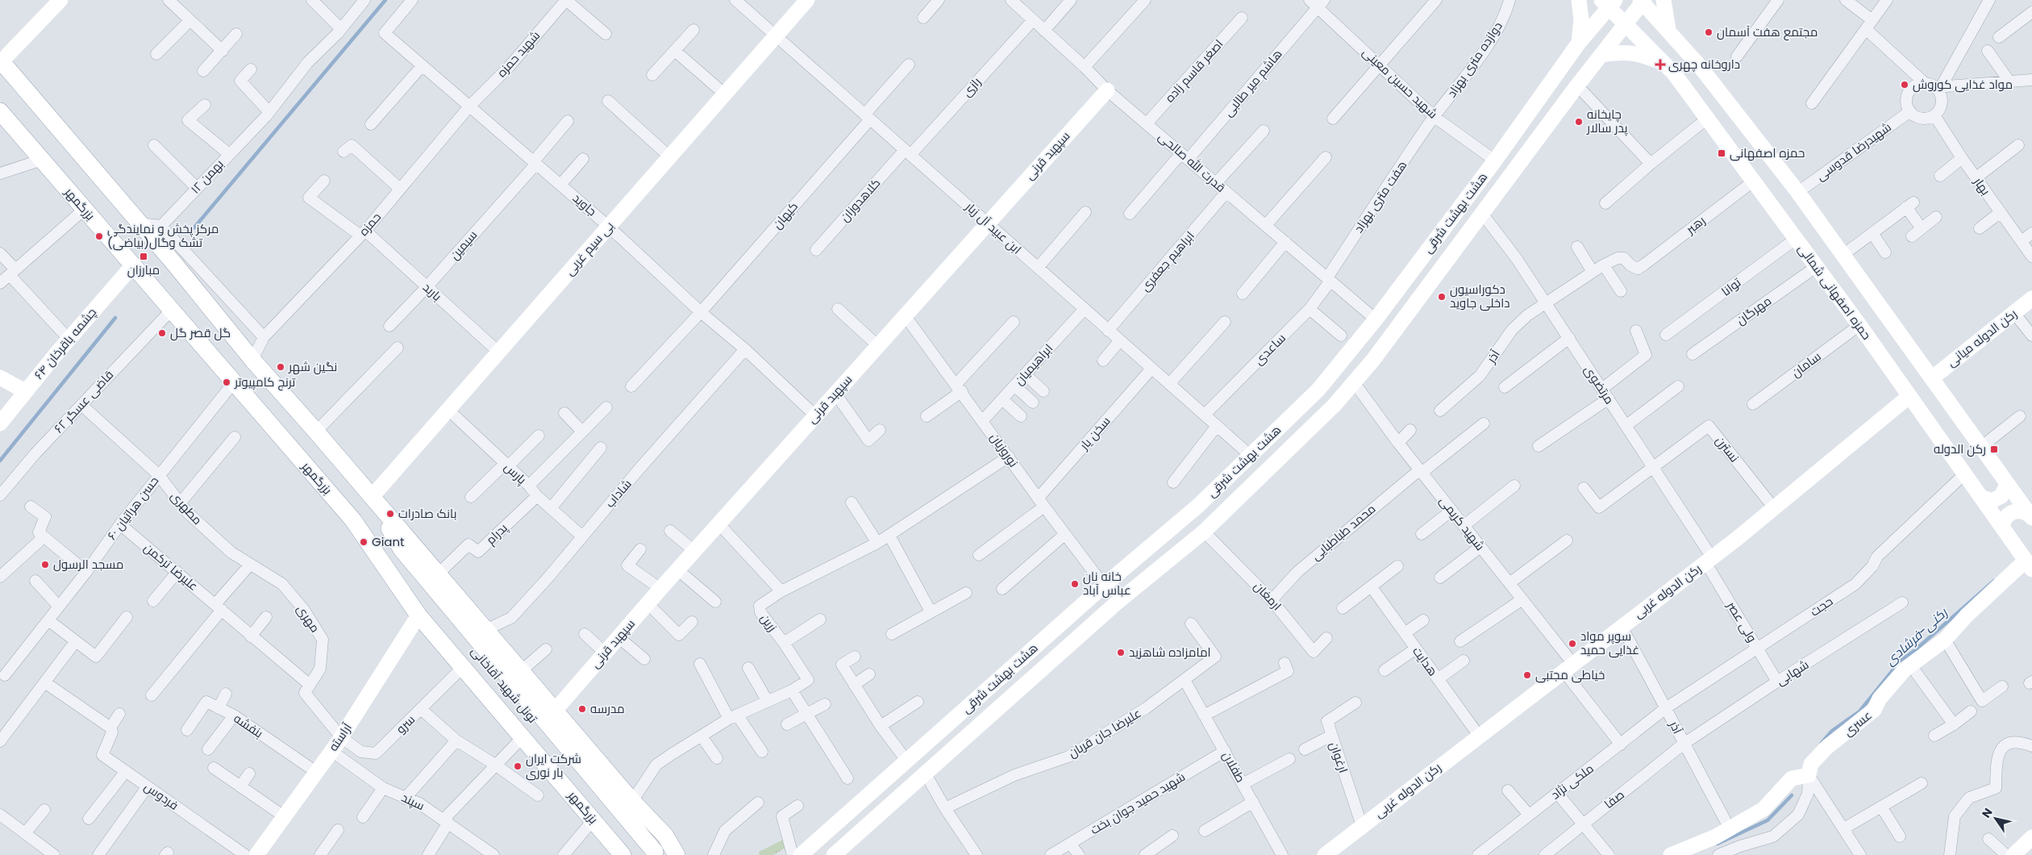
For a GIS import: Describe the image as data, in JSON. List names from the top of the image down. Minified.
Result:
{"streets":{"main road":["سپهبد قرنی","بزرگمهر","هشت بهشت شرقی","بی سیم غربی","حمزه اصفهانی شمالی","رکن الدوله میانی","چشمه باقرخان ۶۴","رکن الدوله غربی","تونل شهید آقاخانی","عسری","آراسته"],"street":["شهید حمزه","دوازده متری بهزاد","اصغر قاسم زاده","هاشم میر طالبی","شهید حسین معینی","رازی","شهیدرضا قدوسی","قدرت الله صالحی","۱۲ بهمن","بهار","هفت متری بهزاد","کلاهدوزان","جاوید","کیهان","حمزه","رهبر","ابن عبید آل زیار","سیمین","ابراهیم جعفری","توانا","باربد","مهرگان","ساعدی","آذر","ابراهیمیان","سامان","مرتضوی","قاضی عسگر ۶۲","سخن یار","نسترن","نوروزیان","پارس","شاداب","حسن هراتیان ۶۰","مطهری","شهید کریمی","محمد طباطبایی","پدرام","علیرضا ترکمن","ارمغان","حجت","مهری","ولی عصر","زرین","هدایت","شهابی","سرو","بنفشه","علیرضا جان قربان","ارغوان","طفلان","ملکی نژاد","فردوس","صفا","سپند","شهید حمید جوان بخت"]},"crossings":[["شهید حمزه","جاوید"],["شهید حمزه","حمزه"],["دوازده متری بهزاد","شهید حسین معینی"],["دوازده متری بهزاد","هفت متری بهزاد"],["اصغر قاسم زاده","قدرت الله صالحی"],["هاشم میر طالبی","شهید حسین معینی"],["هاشم میر طالبی","قدرت الله صالحی"],["شهید حسین معینی","هفت متری بهزاد"],["شهید حسین معینی","هشت بهشت شرقی"],["رازی","قدرت الله صالحی"],["رازی","کلاهدوزان"],["رازی","ابن عبید آل زیار"],["شهیدرضا قدوسی","بهار"],["سپهبد قرنی","قدرت الله صالحی"],["سپهبد قرنی","جاوید"],["سپهبد قرنی","ابن عبید آل زیار"],["سپهبد قرنی","نوروزیان"],["قدرت الله صالحی","هفت متری بهزاد"],["قدرت الله صالحی","هشت بهشت شرقی"],["قدرت الله صالحی","ابراهیم جعفری"],["قدرت الله صالحی","ساعدی"],["هفت متری بهزاد","ساعدی"],["کلاهدوزان","ابن عبید آل زیار"],["بزرگمهر","چشمه باقرخان ۶۴"],["بزرگمهر","قاضی عسگر ۶۲"],["بزرگمهر","حسن هراتیان ۶۰"],["بزرگمهر","تونل شهید آقاخانی"],["بزرگمهر","سرو"],["بزرگمهر","آراسته"],["جاوید","کیهان"],["جاوید","حمزه"],["جاوید","سیمین"],["جاوید","بی سیم غربی"],["جاوید","شاداب"],["هشت بهشت شرقی","ابن عبید آل زیار"],["هشت بهشت شرقی","حمزه اصفهانی شمالی"],["هشت بهشت شرقی","مرتضوی"],["هشت بهشت شرقی","نوروزیان"],["هشت بهشت شرقی","شهید کریمی"],["هشت بهشت شرقی","ارمغان"],["کیهان","ابن عبید آل زیار"],["حمزه","باربد"],["رهبر","حمزه اصفهانی شمالی"],["رهبر","آذر"],["ابن عبید آل زیار","بی سیم غربی"],["ابن عبید آل زیار","ابراهیم جعفری"],["ابن عبید آل زیار","ساعدی"],["ابن عبید آل زیار","ابراهیمیان"],["ابن عبید آل زیار","سخن یار"],["سیمین","باربد"],["بی سیم غربی","باربد"],["بی سیم غربی","پارس"],["توانا","حمزه اصفهانی شمالی"],["حمزه اصفهانی شمالی","مهرگان"],["حمزه اصفهانی شمالی","سامان"],["حمزه اصفهانی شمالی","رکن الدوله غربی"],["حمزه اصفهانی شمالی","حجت"],["حمزه اصفهانی شمالی","عسری"],["آذر","مرتضوی"],["آذر","رکن الدوله غربی"],["آذر","حجت"],["آذر","شهابی"],["آذر","ملکی نژاد"],["آذر","صفا"],["ابراهیمیان","نوروزیان"],["مرتضوی","نسترن"],["مرتضوی","رکن الدوله غربی"],["مرتضوی","ولی عصر"],["قاضی عسگر ۶۲","مطهری"],["سخن یار","نوروزیان"],["نسترن","رکن الدوله غربی"],["نوروزیان","زرین"],["پارس","شاداب"],["پارس","پدرام"],["حسن هراتیان ۶۰","مطهری"],["حسن هراتیان ۶۰","علیرضا ترکمن"],["مطهری","مهری"],["شهید کریمی","محمد طباطبایی"],["شهید کریمی","رکن الدوله غربی"],["شهید کریمی","ملکی نژاد"],["محمد طباطبایی","ارمغان"],["علیرضا ترکمن","مهری"],["رکن الدوله غربی","ولی عصر"],["رکن الدوله غربی","هدایت"],["رکن الدوله غربی","ارغوان"],["حجت","ولی عصر"],["حجت","ملکی نژاد"],["ولی عصر","شهابی"],["شهابی","صفا"],["سرو","آراسته"],["بنفشه","آراسته"],["علیرضا جان قربان","طفلان"],["آراسته","سپند"],["طفلان","شهید حمید جوان بخت"]],"water":["رکنی-فرشادی"],"places":{"other":["مجتمع هفت آسمان","مواد غذایی کوروش","چایخانه پدر سالار","مرکز پخش و نمایندگی تشک وگال(بیاضی)","دکوراسیون داخلی جاوید","گل قصر گل","نگین شهر","ترنج کامپیوتر","بانک صادرات","Giant","مسجد الرسول","خانه نان عباس آباد","سوپر مواد غذایی حمید","امامزاده شاهزید","خیاطی مجتبی","مدرسه","شرکت ایران بار نوری"],"health":["داروخانه چهری"],"transit":["حمزه اصفهانی","مبارزان","رکن الدوله"]},"north":"top left"}
